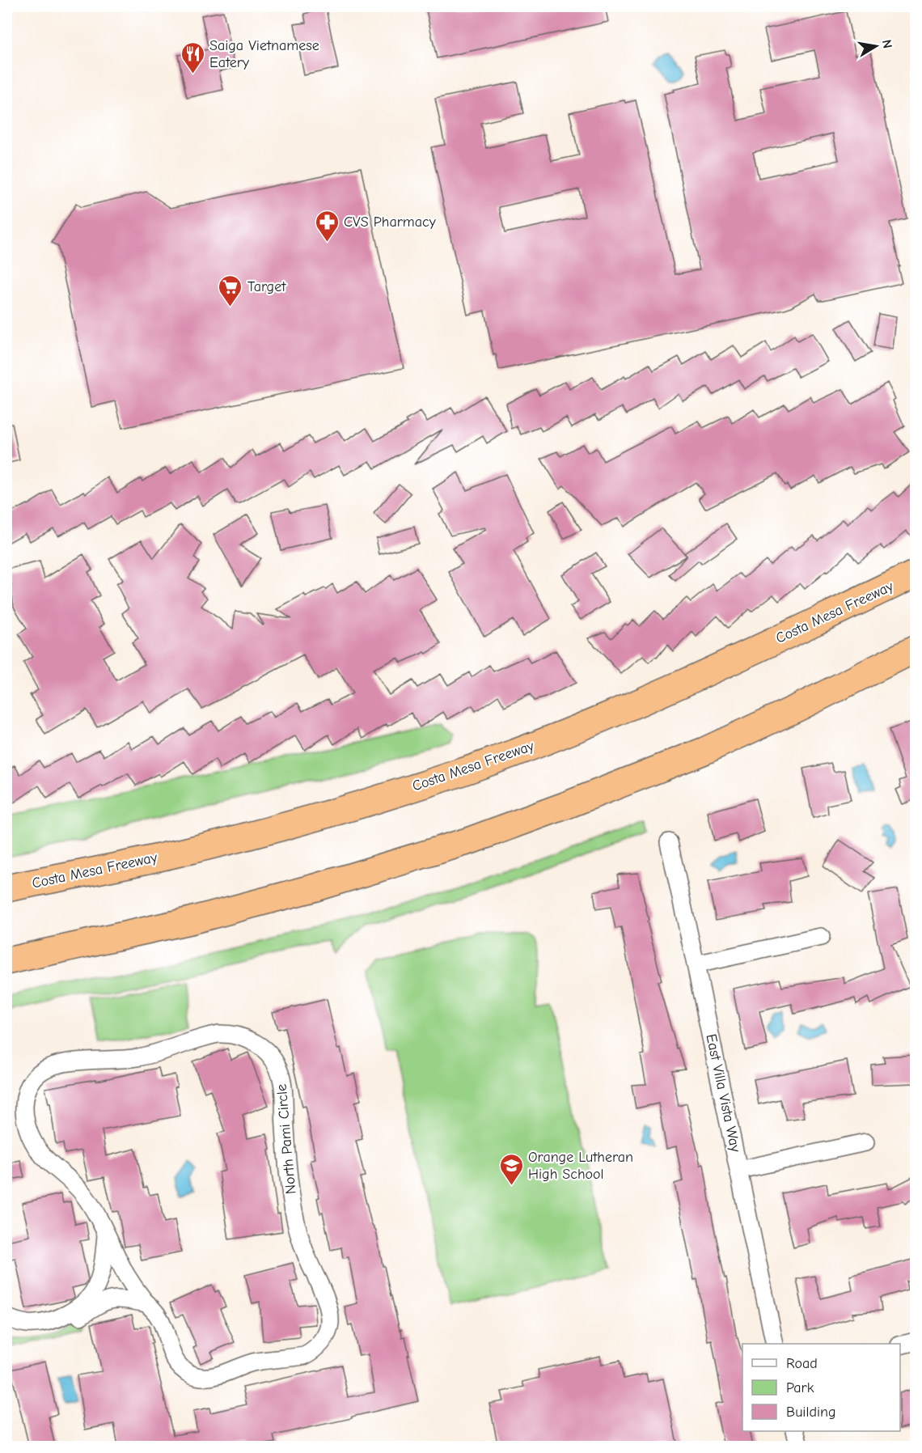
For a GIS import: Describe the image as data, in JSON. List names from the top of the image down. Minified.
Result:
{"streets":{"highway":["Costa Mesa Freeway"],"street":["East Villa Vista Way","North Pami Circle"]},"places":{"restaurant":["Saiga Vietnamese Eatery"],"pharmacy":["CVS Pharmacy"],"supermarket":["Target"],"school or university":["Orange Lutheran High School"]},"legend":["Road","Park","Building"],"north":"right"}
